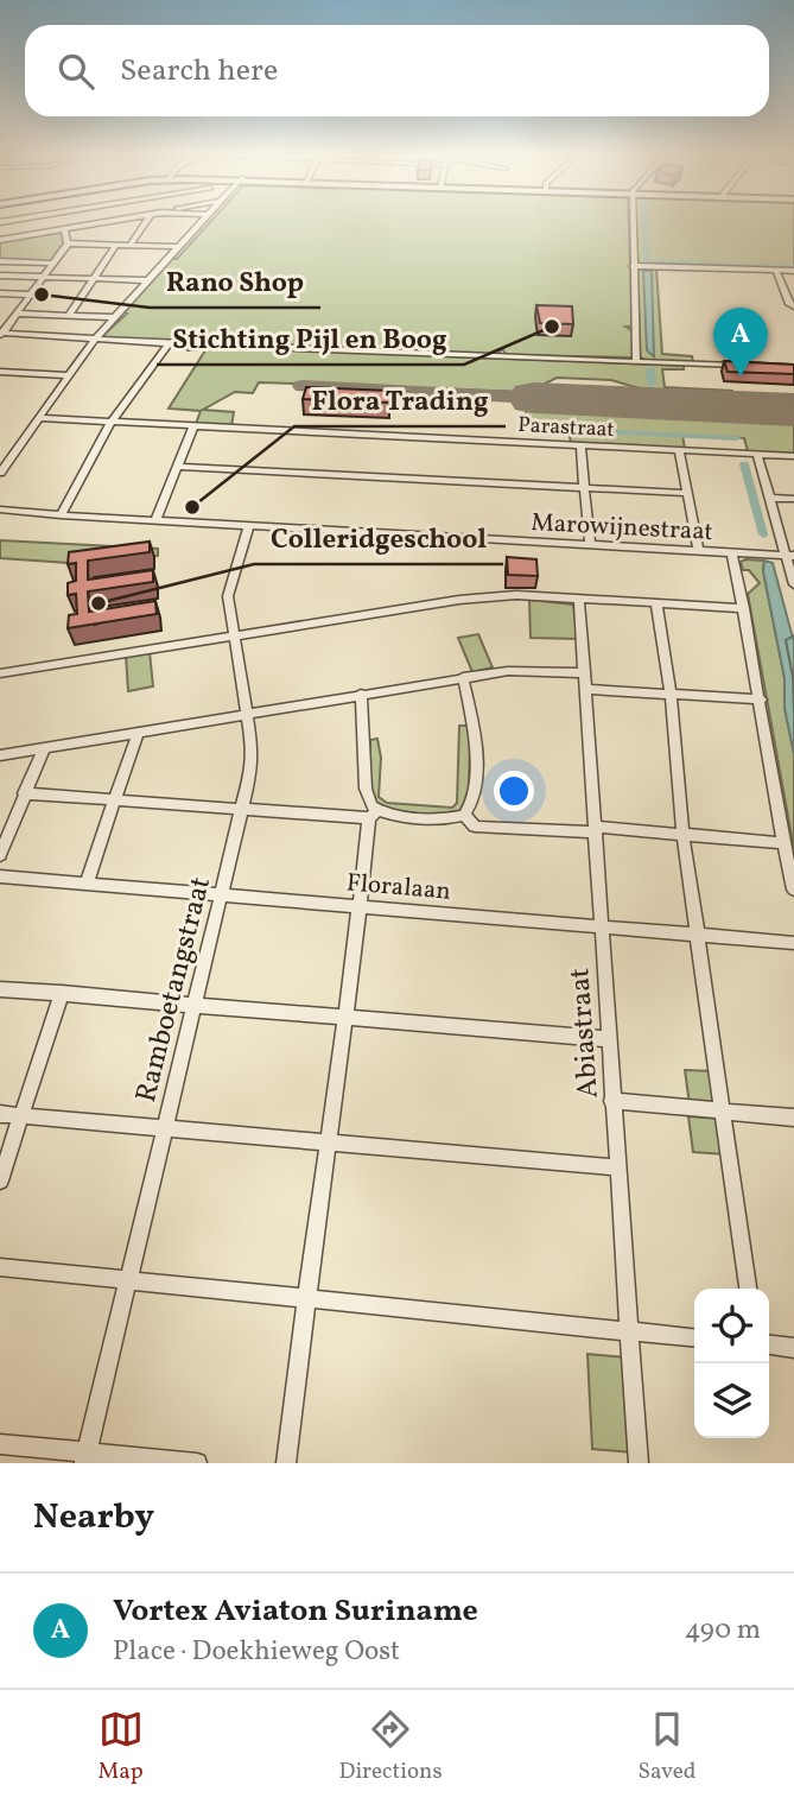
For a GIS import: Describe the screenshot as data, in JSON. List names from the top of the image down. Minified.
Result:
{"streets":{"street":["Parastraat","Marowijnestraat","Floralaan","Ramboetangstraat","Abiastraat"]},"crossings":[["Marowijnestraat","Ramboetangstraat"],["Floralaan","Ramboetangstraat"],["Floralaan","Abiastraat"]],"places":["Rano Shop","Stichting Pijl en Boog","Flora Trading","Colleridgeschool"],"page":{"search":"Search here","pins":"A","heading":"Nearby","list":[{"mark":"A","name":"Vortex Aviaton Suriname","note":"Place · Doekhieweg Oost","value":"490 m"}],"nav":["Map","Directions","Saved"]}}
